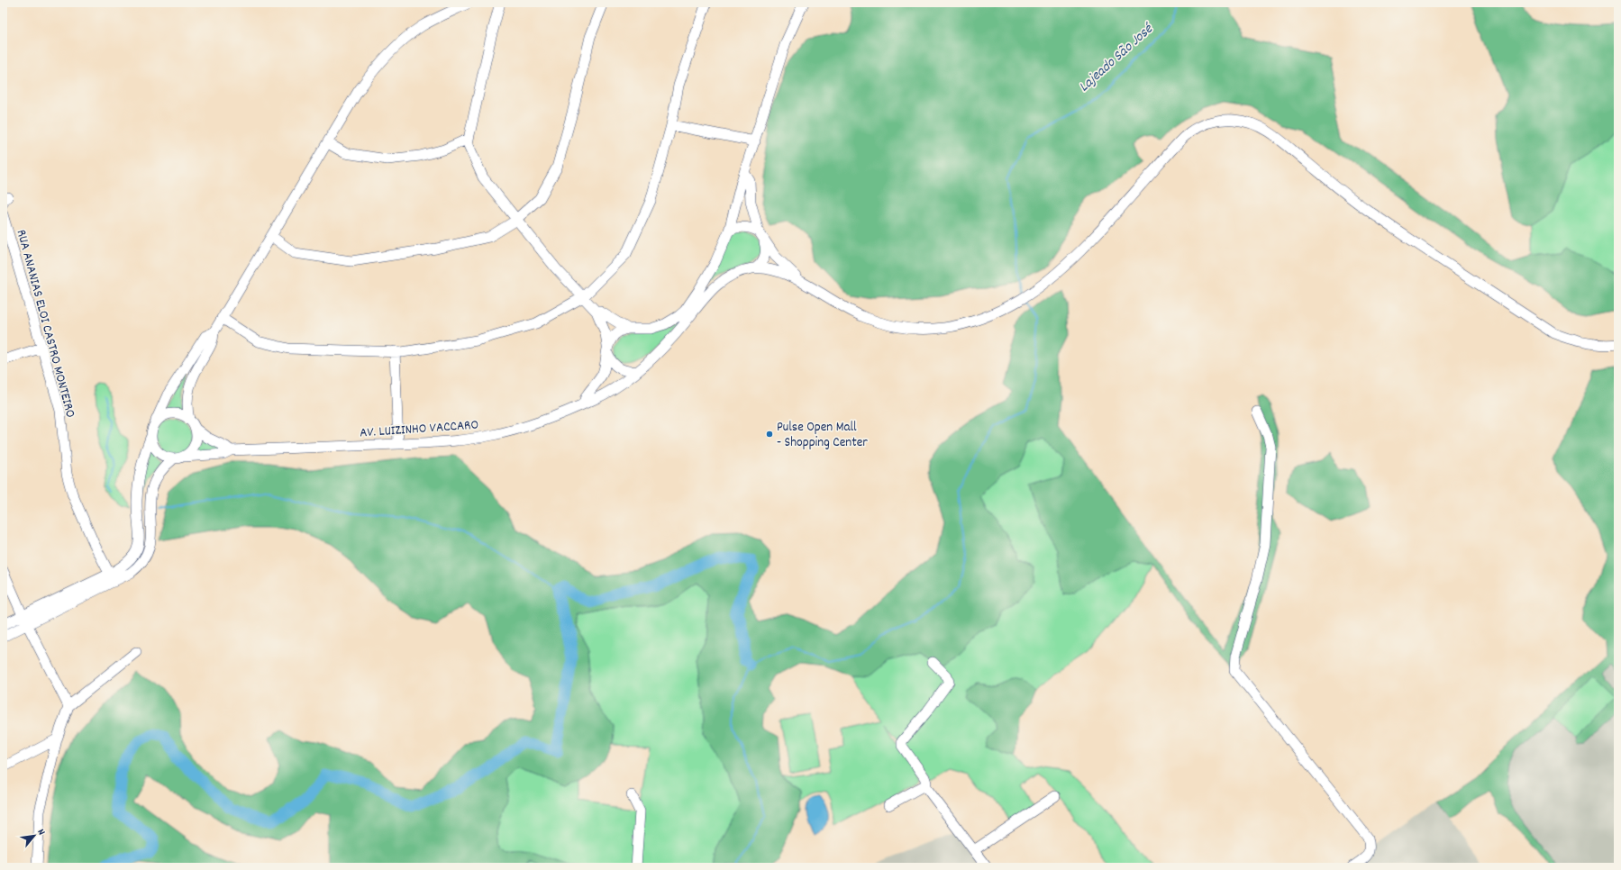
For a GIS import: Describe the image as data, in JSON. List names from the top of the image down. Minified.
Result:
{"streets":{"street":["RUA ANANIAS ELOI CASTRO MONTEIRO","AV. LUIZINHO VACCARO"]},"water":["Lajeado São José"],"places":["Pulse Open Mall - Shopping Center"],"north":"top right"}
